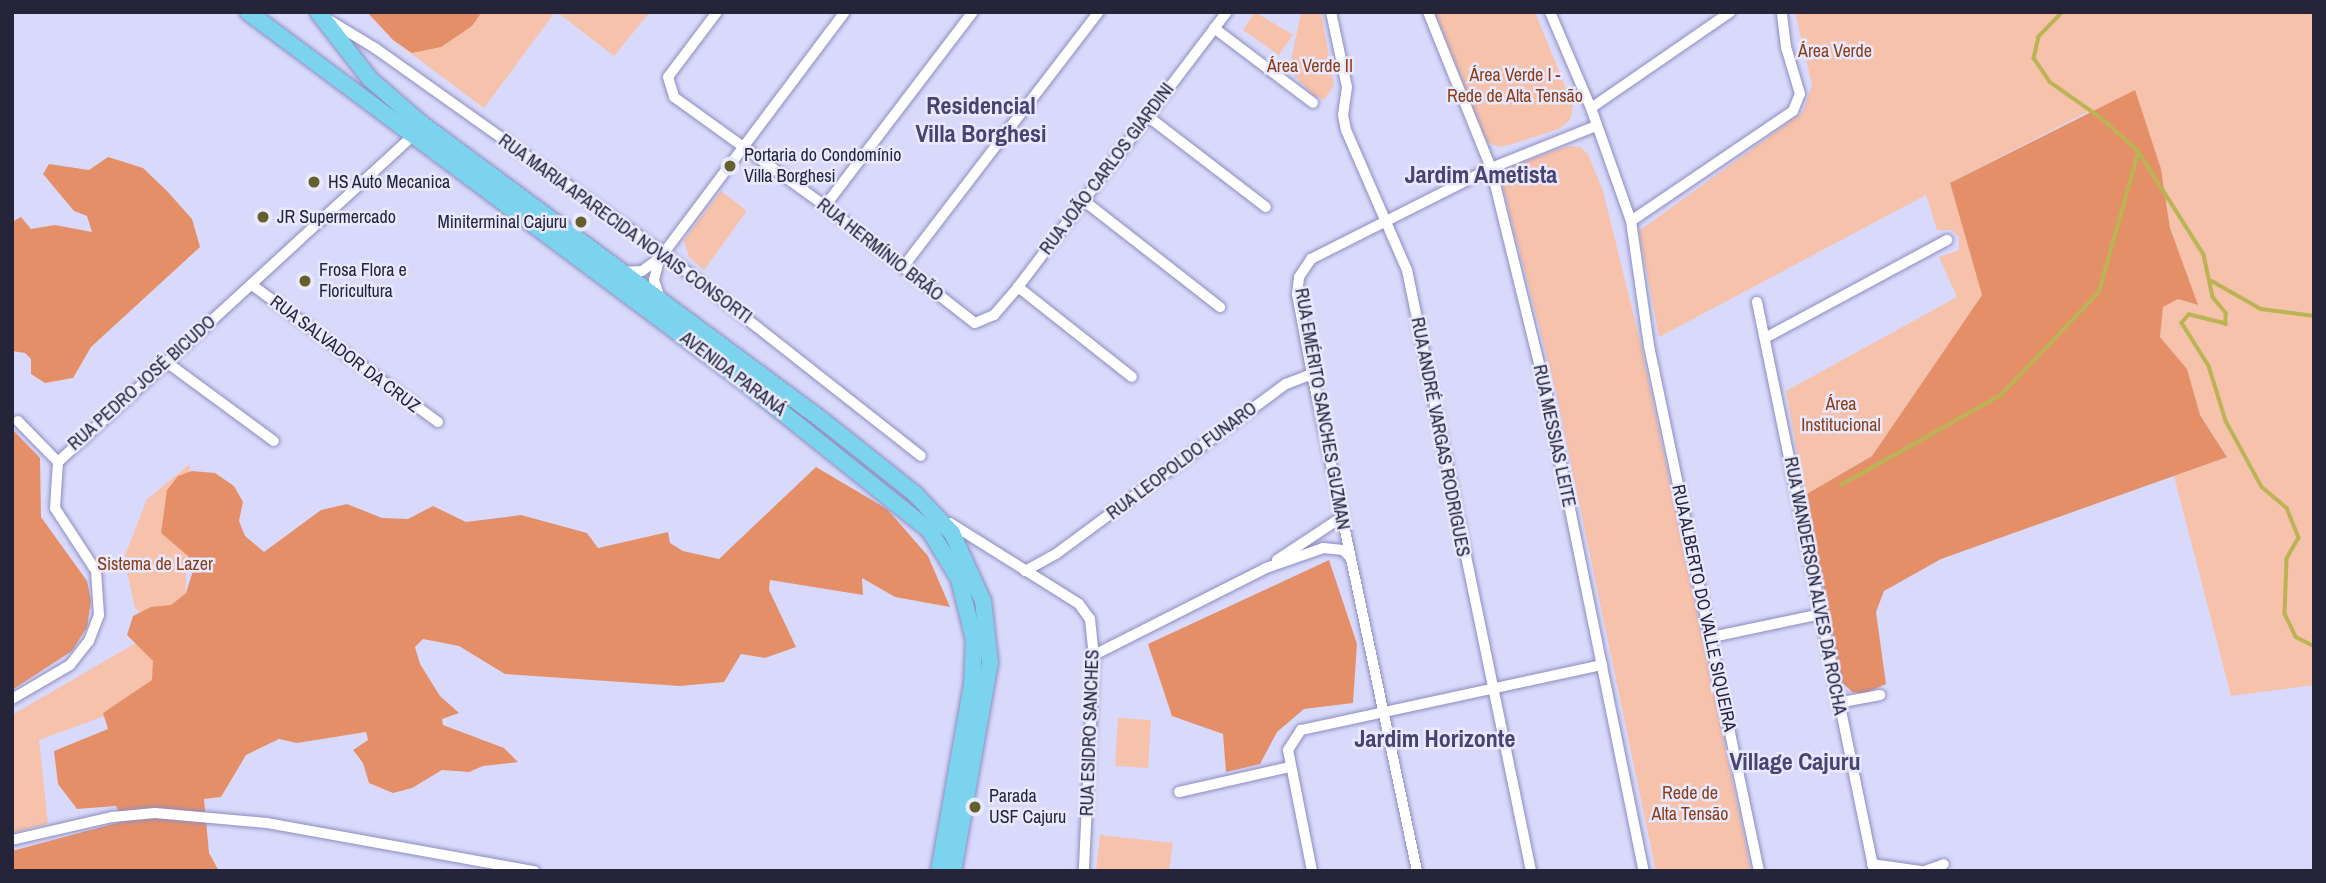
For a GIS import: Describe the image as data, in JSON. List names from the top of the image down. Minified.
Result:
{"streets":{"main road":["AVENIDA PARANÁ"],"street":["RUA JOÃO CARLOS GIARDINI","RUA MARIA APARECIDA NOVAIS CONSORTI","RUA HERMÍNIO BRÃO","RUA SALVADOR DA CRUZ","RUA PEDRO JOSÉ BICUDO","RUA EMÉRITO SANCHES GUZMAN","RUA MESSIAS LEITE","RUA ANDRÉ VARGAS RODRIGUES","RUA LEOPOLDO FUNARO","RUA WANDERSON ALVES DA ROCHA","RUA ALBERTO DO VALLE SIQUEIRA","RUA ESIDRO SANCHES"]},"crossings":[["RUA JOÃO CARLOS GIARDINI","RUA HERMÍNIO BRÃO"],["RUA MARIA APARECIDA NOVAIS CONSORTI","AVENIDA PARANÁ"],["RUA SALVADOR DA CRUZ","RUA PEDRO JOSÉ BICUDO"],["AVENIDA PARANÁ","RUA PEDRO JOSÉ BICUDO"],["AVENIDA PARANÁ","RUA ESIDRO SANCHES"],["RUA EMÉRITO SANCHES GUZMAN","RUA MESSIAS LEITE"],["RUA EMÉRITO SANCHES GUZMAN","RUA ANDRÉ VARGAS RODRIGUES"],["RUA EMÉRITO SANCHES GUZMAN","RUA LEOPOLDO FUNARO"],["RUA EMÉRITO SANCHES GUZMAN","RUA ALBERTO DO VALLE SIQUEIRA"],["RUA LEOPOLDO FUNARO","RUA ESIDRO SANCHES"]],"districts":["Residencial Villa Borghesi","Jardim Ametista","Jardim Horizonte","Village Cajuru"],"parks":["Área Verde","Área Verde II","Área Verde I - Rede de Alta Tensão","Área Institucional","Sistema de Lazer","Rede de Alta Tensão"],"places":["Portaria do Condomínio Villa Borghesi","HS Auto Mecanica","JR Supermercado","Miniterminal Cajuru","Frosa Flora e Floricultura","Parada USF Cajuru"]}
